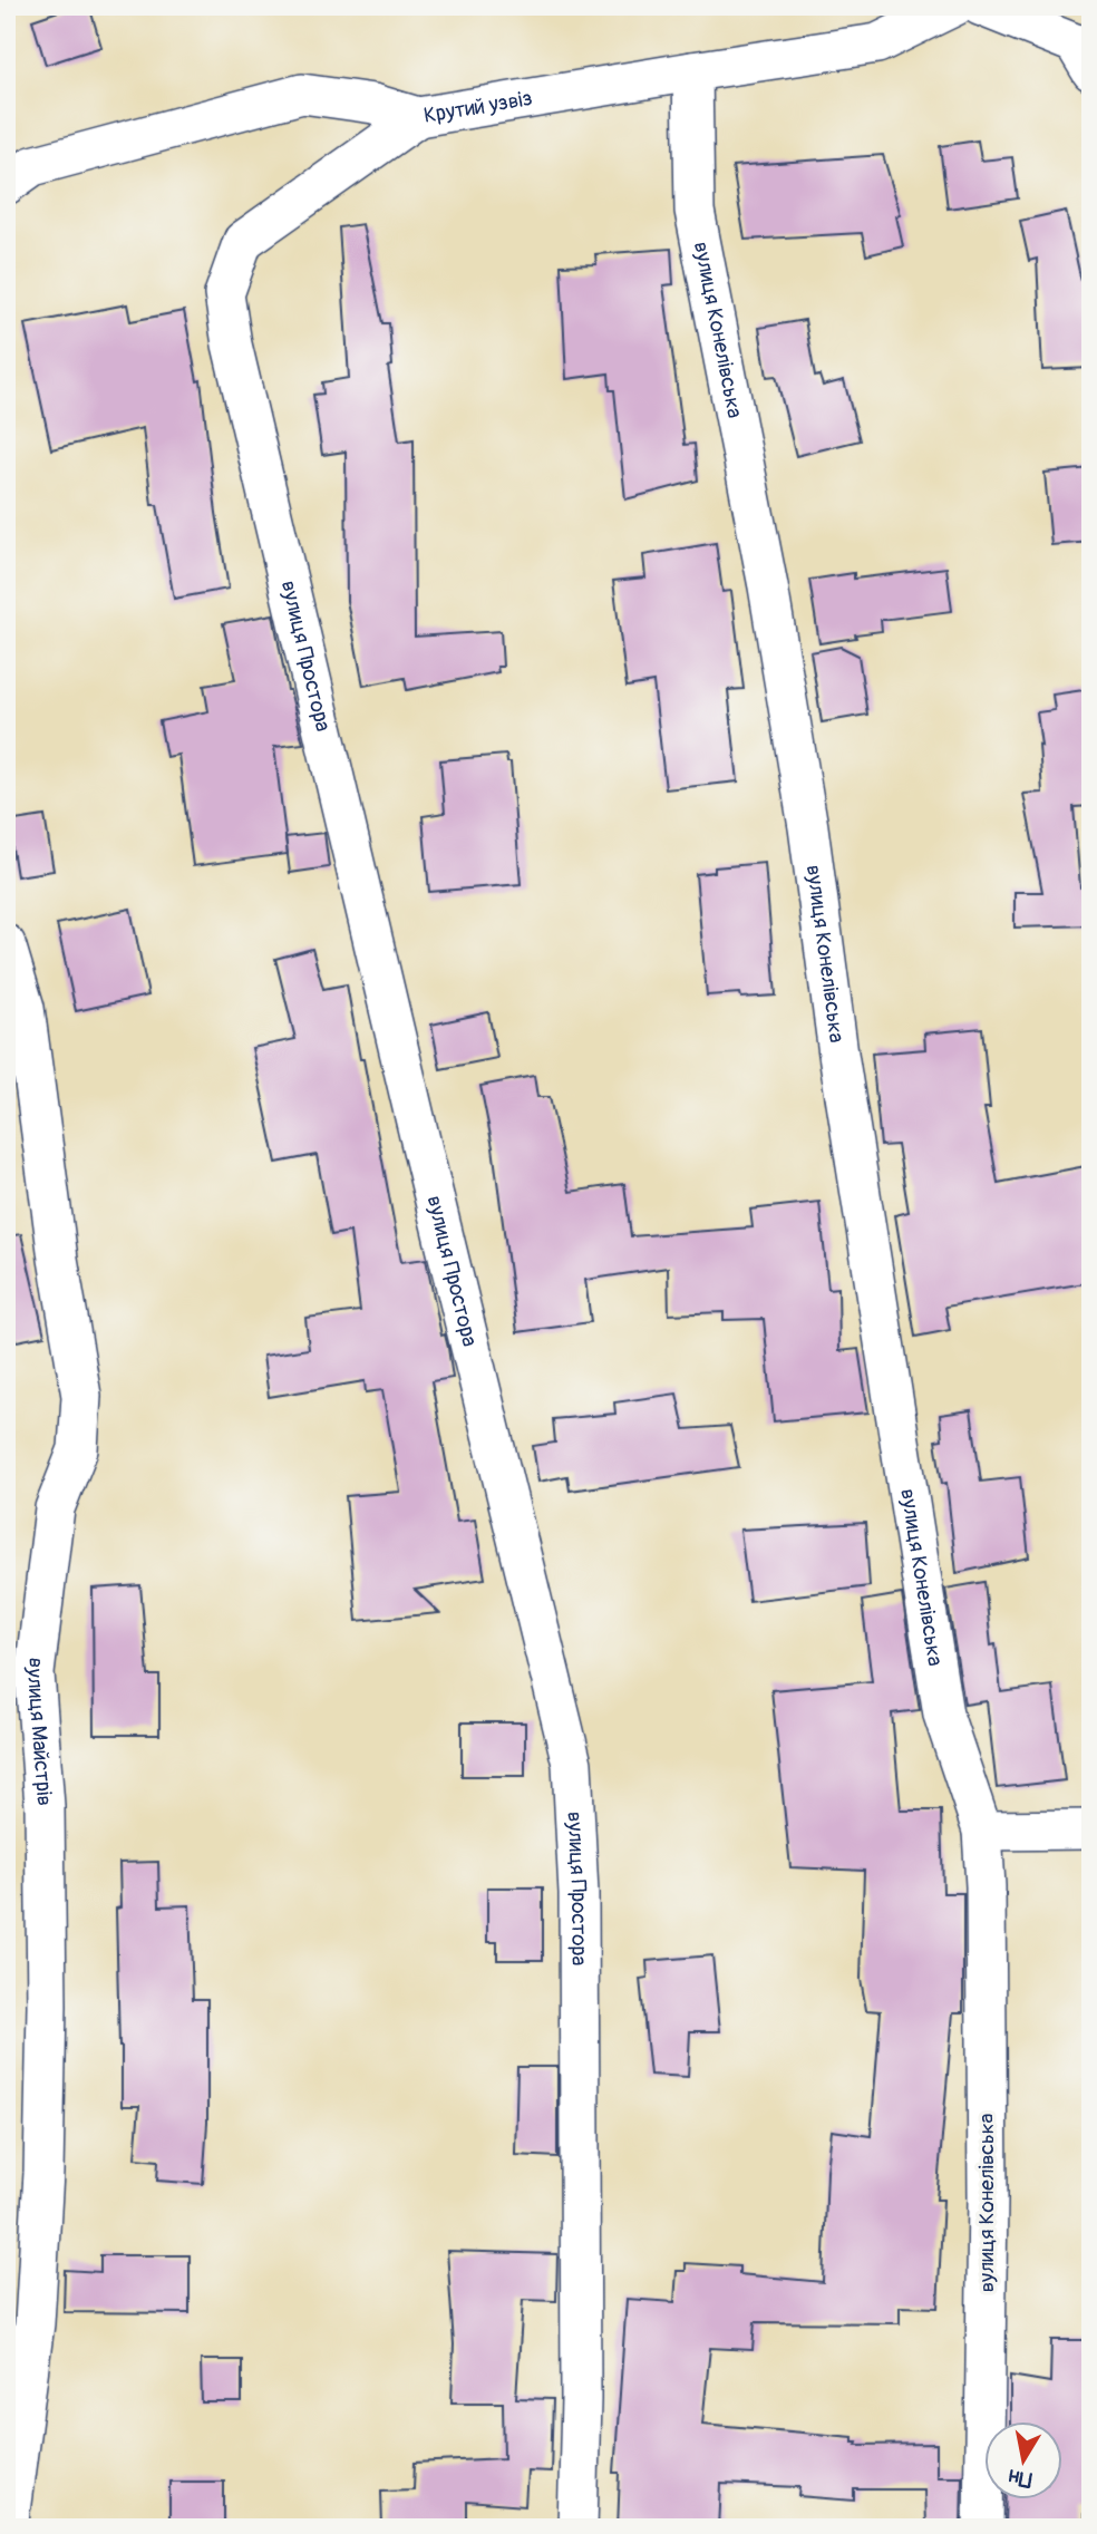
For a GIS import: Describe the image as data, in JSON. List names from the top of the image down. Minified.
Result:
{"streets":{"street":["Крутий узвіз","вулиця Конелівська","вулиця Простора","вулиця Майстрів"]},"crossings":[["Крутий узвіз","вулиця Конелівська"],["Крутий узвіз","вулиця Простора"]],"north":"bottom"}
